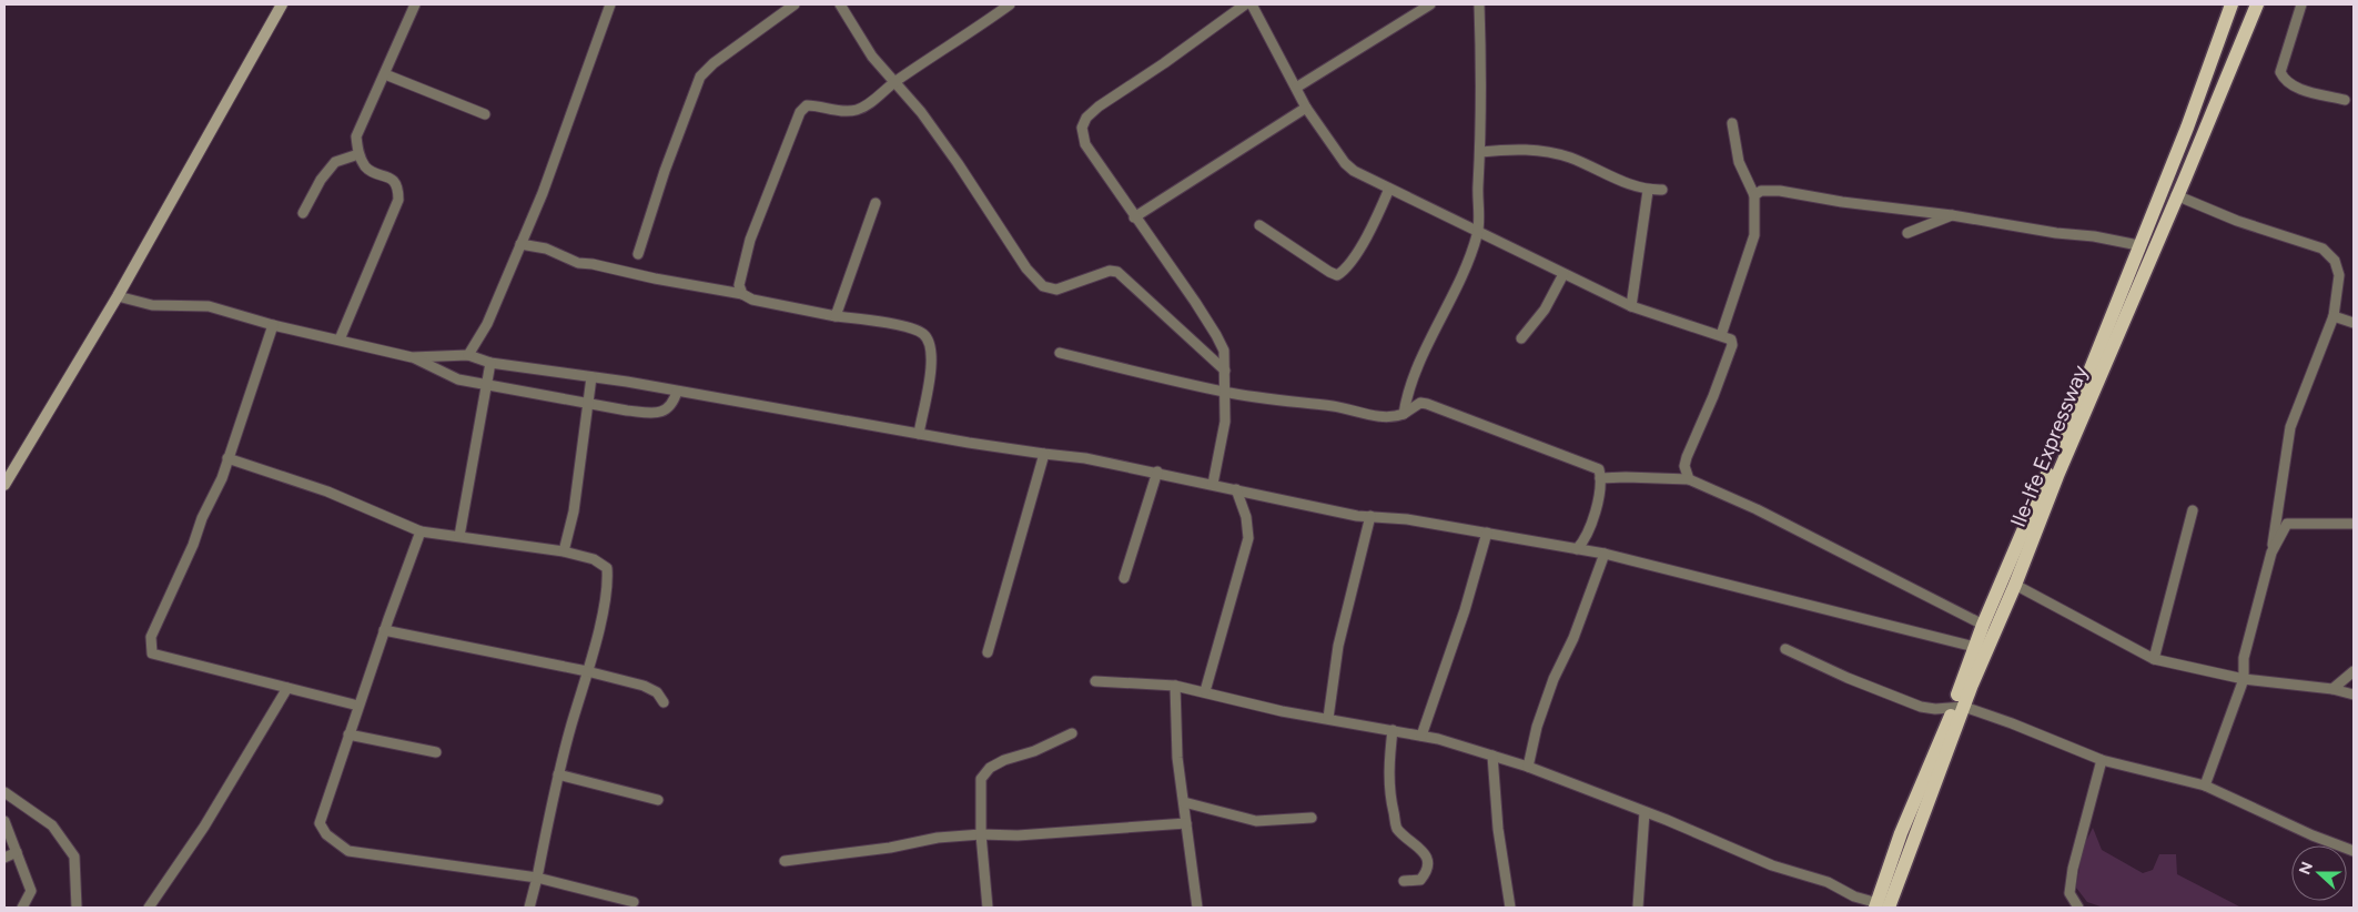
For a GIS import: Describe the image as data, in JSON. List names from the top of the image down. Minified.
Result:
{"streets":{"main road":["Ile-Ife Expressway"]},"north":"left"}
